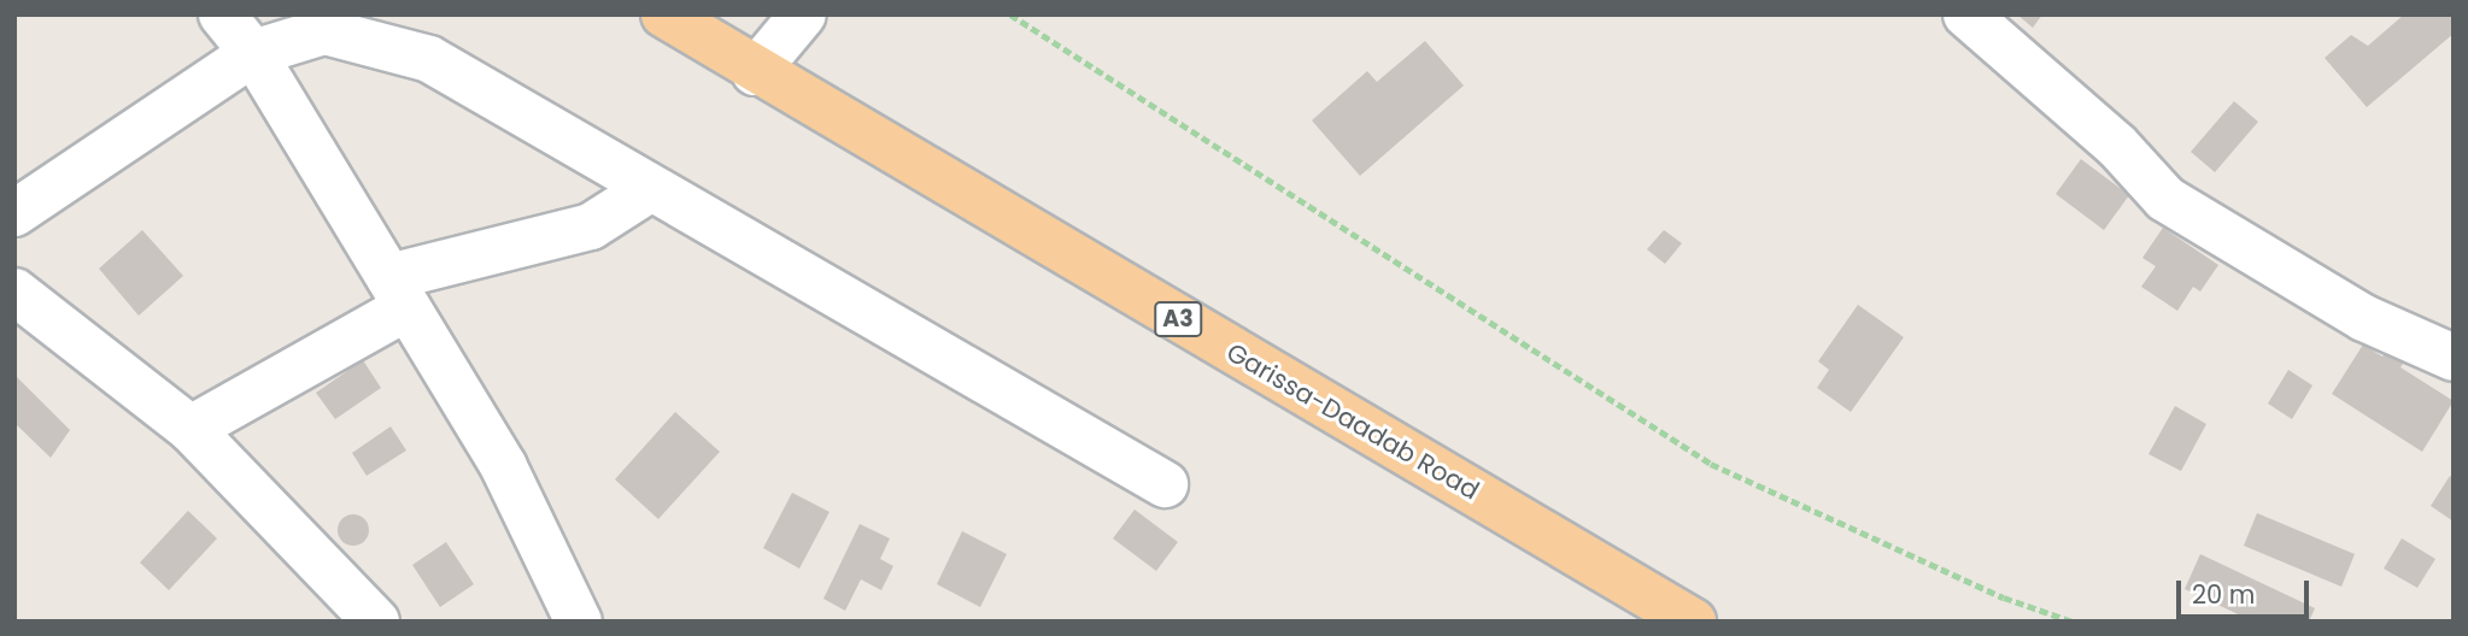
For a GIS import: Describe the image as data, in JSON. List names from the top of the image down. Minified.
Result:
{"streets":{"highway":["A3","Garissa-Daadab Road"]},"scale_bar":"20 m"}
